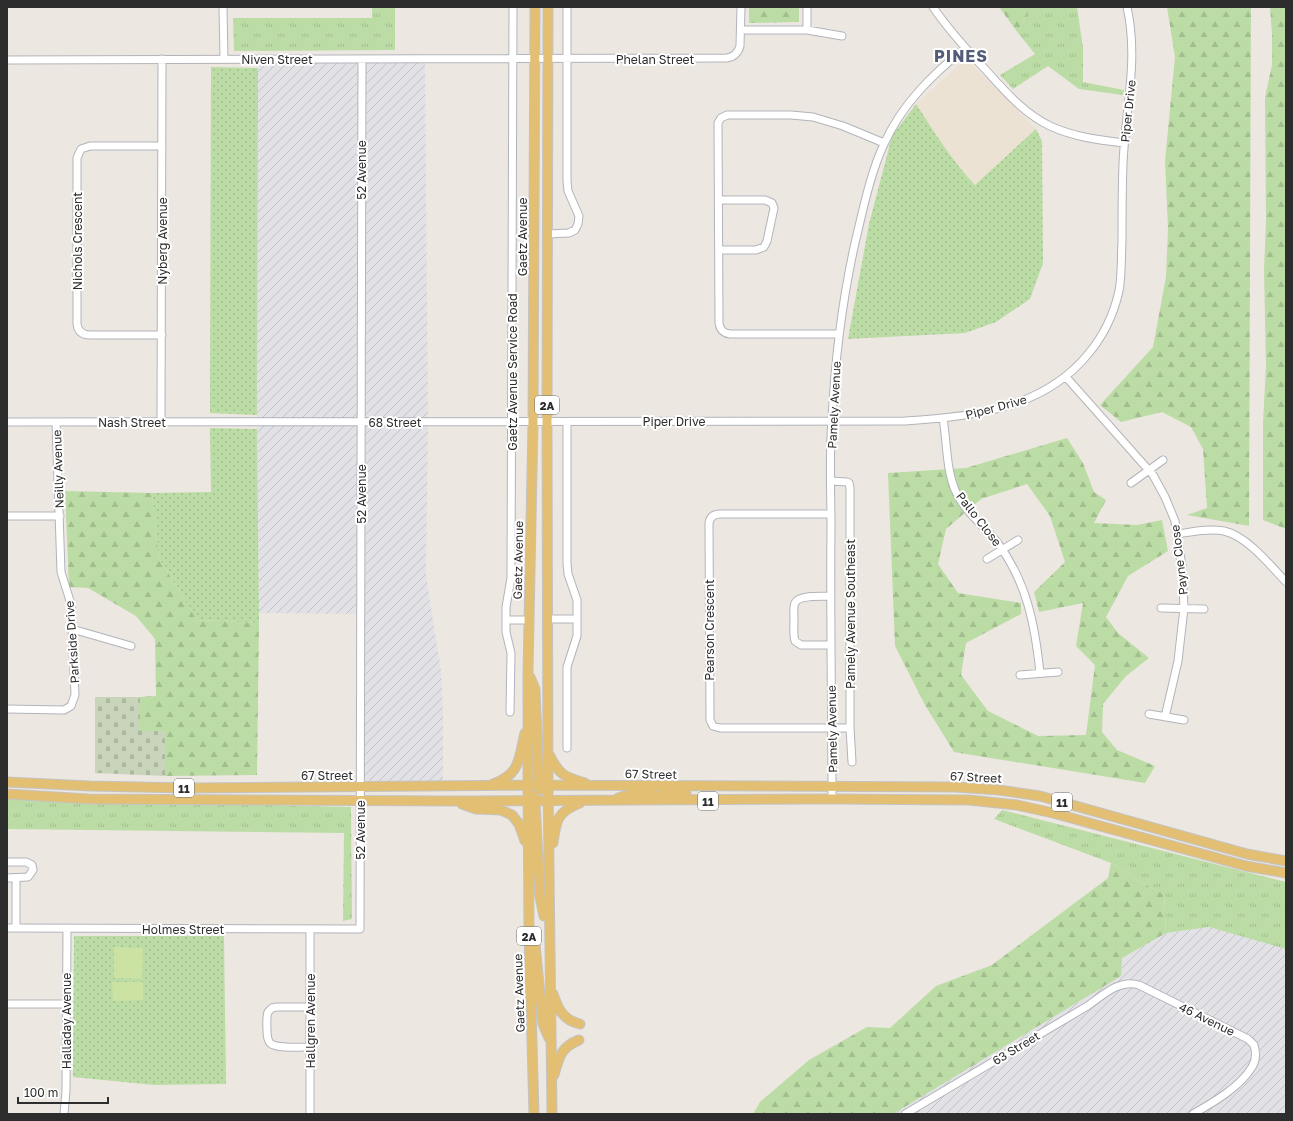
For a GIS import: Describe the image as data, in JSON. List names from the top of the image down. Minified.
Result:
{"streets":{"main road":["Gaetz Avenue","2A","67 Street","11"],"street":["Niven Street","Phelan Street","Piper Drive","52 Avenue","Nichols Crescent","Nyberg Avenue","Gaetz Avenue Service Road","Pamely Avenue","Nash Street","68 Street","Neilly Avenue","Pallo Close","Payne Close","Pamely Avenue Southeast","Pearson Crescent","Parkside Drive","Holmes Street","46 Avenue","Halladay Avenue","Hallgren Avenue","63 Street"]},"crossings":[["Niven Street","Phelan Street"],["Niven Street","52 Avenue"],["Niven Street","Gaetz Avenue"],["Niven Street","Nyberg Avenue"],["Niven Street","Gaetz Avenue Service Road"],["Niven Street","2A"],["Phelan Street","2A"],["Piper Drive","Gaetz Avenue"],["Piper Drive","2A"],["Piper Drive","Pamely Avenue"],["Piper Drive","68 Street"],["Piper Drive","Pallo Close"],["Piper Drive","Payne Close"],["52 Avenue","68 Street"],["52 Avenue","67 Street"],["52 Avenue","Holmes Street"],["Gaetz Avenue","68 Street"],["Gaetz Avenue","67 Street"],["Nichols Crescent","Nyberg Avenue"],["Nyberg Avenue","Nash Street"],["Gaetz Avenue Service Road","68 Street"],["2A","67 Street"],["Pamely Avenue","Pamely Avenue Southeast"],["Pamely Avenue","Pearson Crescent"],["Pamely Avenue","67 Street"],["Nash Street","68 Street"],["Nash Street","Neilly Avenue"],["Neilly Avenue","Parkside Drive"],["Pamely Avenue Southeast","Pearson Crescent"],["Holmes Street","Halladay Avenue"],["Holmes Street","Hallgren Avenue"],["46 Avenue","63 Street"]],"districts":["PINES"],"scale_bar":"100 m"}
